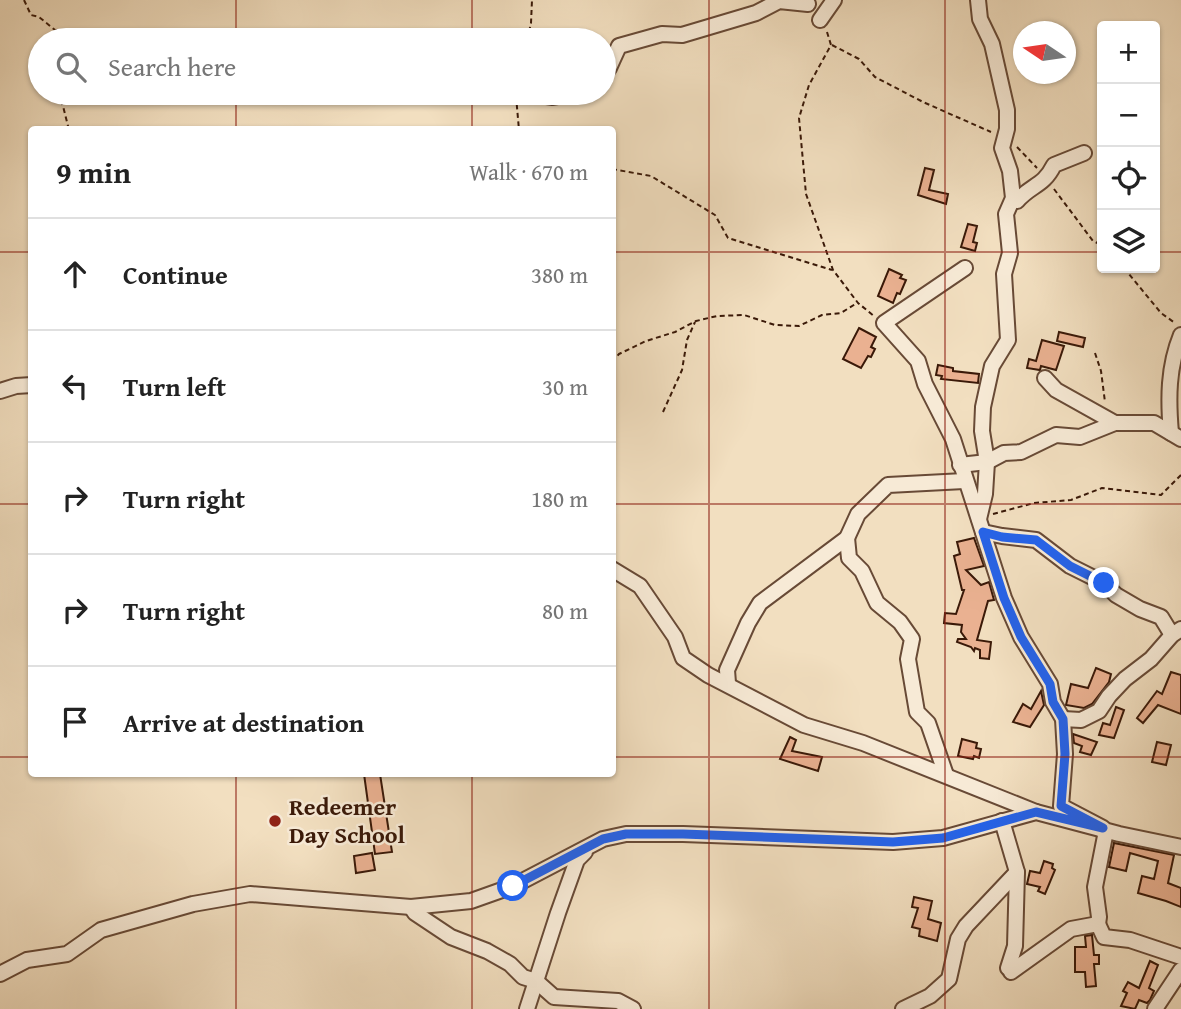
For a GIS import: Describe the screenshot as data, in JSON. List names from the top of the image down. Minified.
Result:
{"places":["Redeemer Day School"],"north":"left","page":{"map_buttons":["+","−"],"search":"Search here","heading":["9 min","Walk · 670 m"],"list":[["Continue","380 m"],["Turn left","30 m"],["Turn right","180 m"],["Turn right","80 m"],"Arrive at destination"]}}
